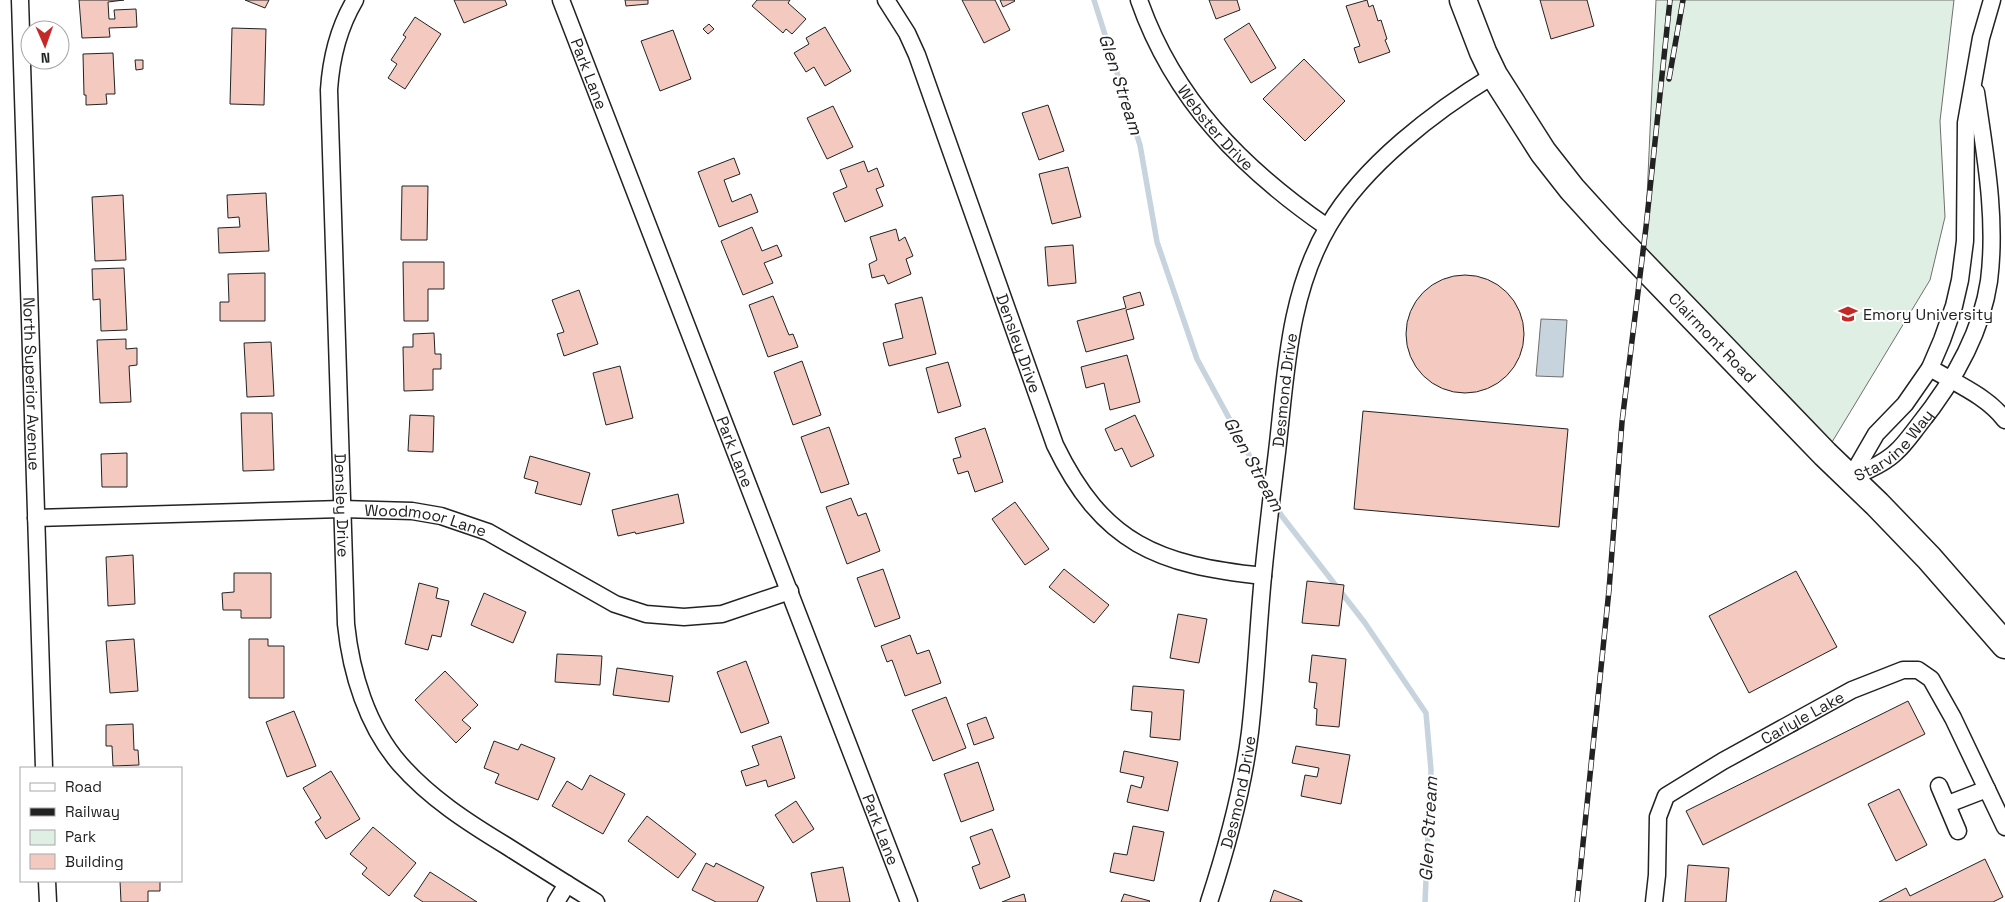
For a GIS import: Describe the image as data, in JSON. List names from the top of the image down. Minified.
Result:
{"streets":{"main road":["Clairmont Road"],"street":["Park Lane","Webster Drive","Densley Drive","North Superior Avenue","Desmond Drive","Starvine Way","Woodmoor Lane","Carlyle Lake"]},"crossings":[["Park Lane","Woodmoor Lane"],["Webster Drive","Desmond Drive"],["Clairmont Road","Desmond Drive"],["Clairmont Road","Starvine Way"],["Densley Drive","Desmond Drive"],["Densley Drive","Woodmoor Lane"],["North Superior Avenue","Woodmoor Lane"]],"water":["Glen Stream"],"places":{"school or university":["Emory University"]},"legend":["Road","Railway","Park","Building"],"north":"bottom"}
